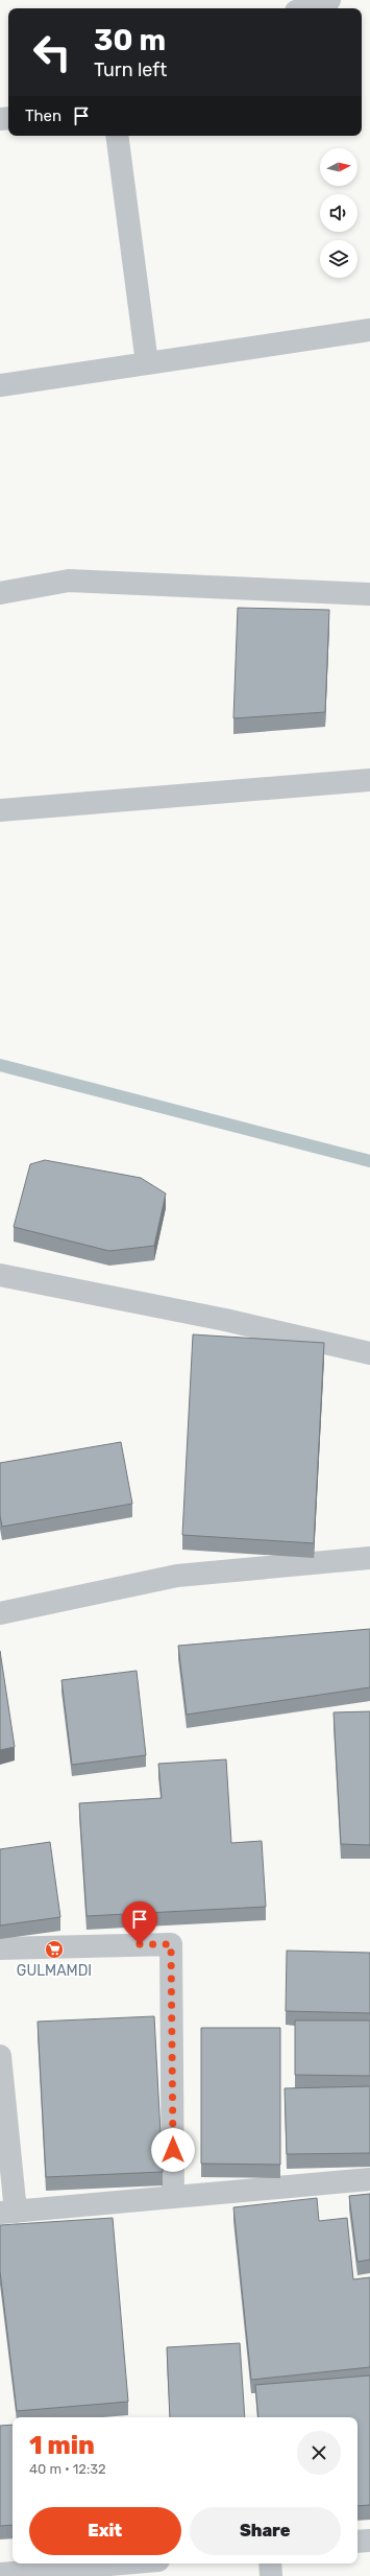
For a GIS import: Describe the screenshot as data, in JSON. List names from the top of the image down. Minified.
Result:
{"places":{"supermarket":["GULMAMDI"]},"north":"right","page":{"turn":["30 m","Turn left"],"then":"Then","heading":["1 min","40 m · 12:32"],"buttons":["Exit","Share"]}}
